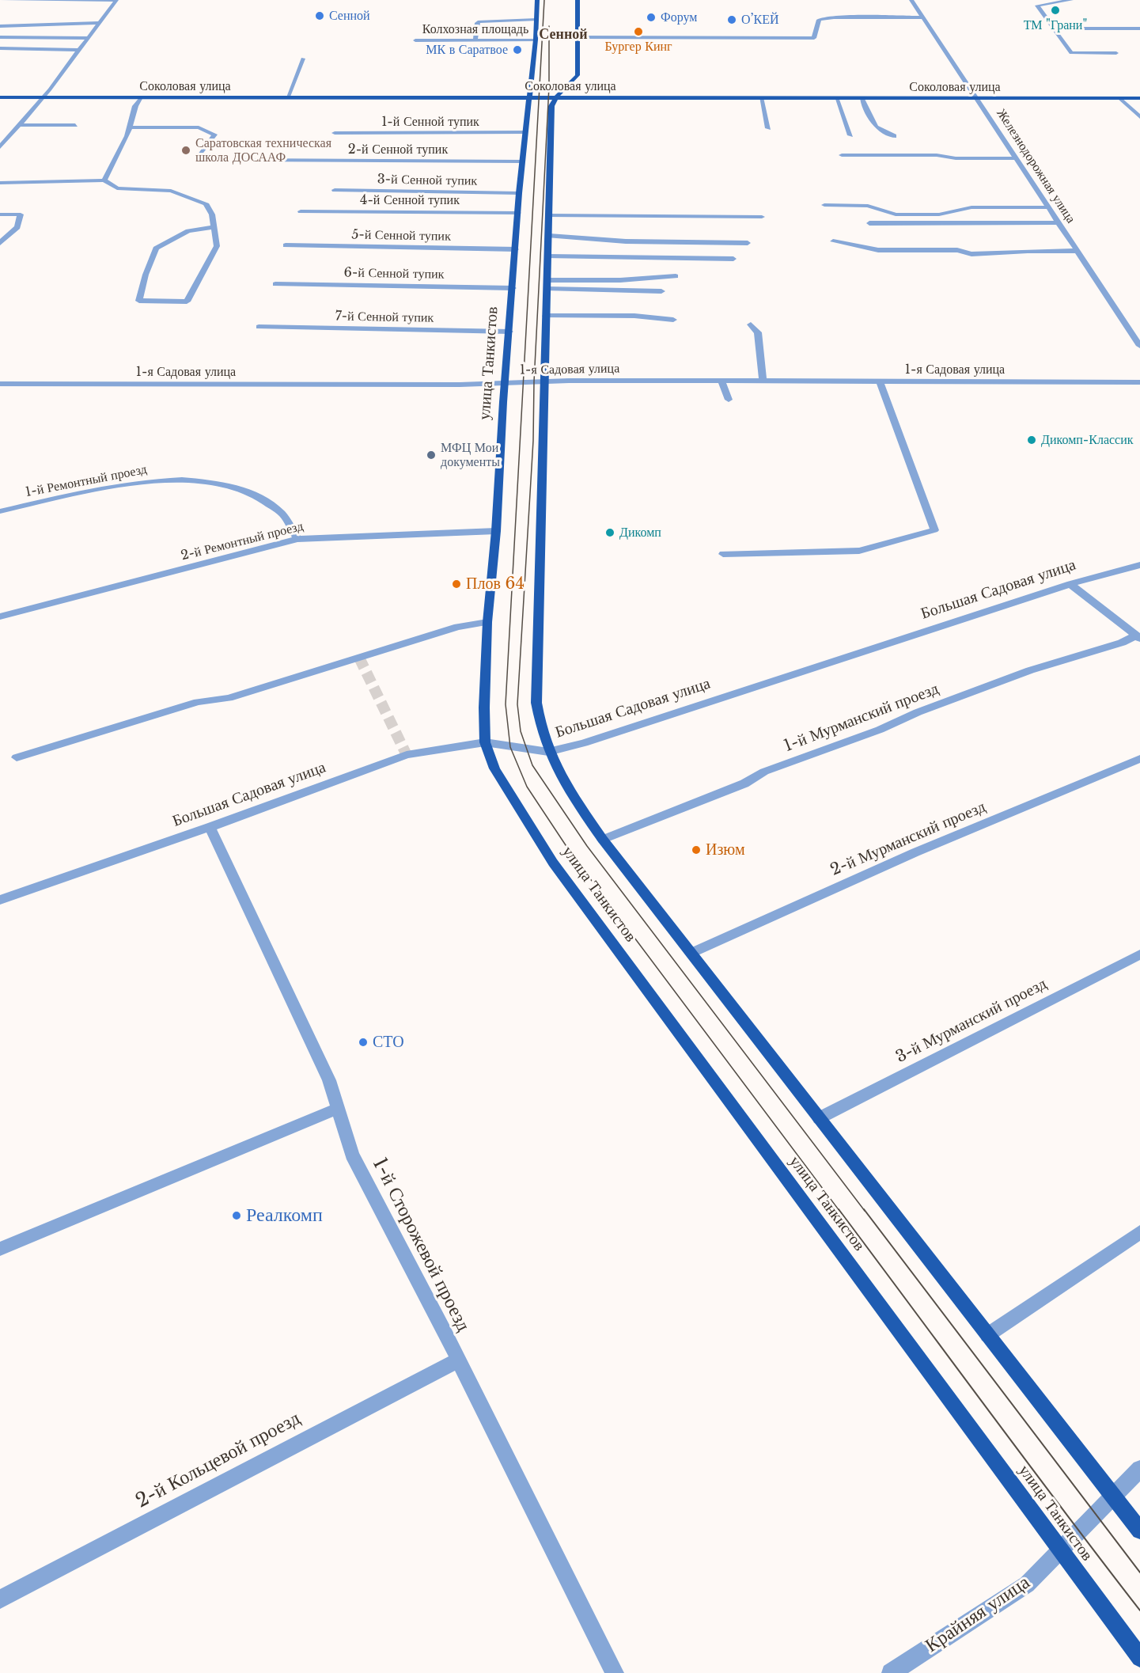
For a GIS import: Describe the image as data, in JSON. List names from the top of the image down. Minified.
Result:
{"streets":{"main road":["Соколовая улица","улица Танкистов"],"street":["Колхозная площадь","1-й Сенной тупик","2-й Сенной тупик","Железнодорожная улица","3-й Сенной тупик","4-й Сенной тупик","5-й Сенной тупик","6-й Сенной тупик","7-й Сенной тупик","1-я Садовая улица","1-й Ремонтный проезд","2-й Ремонтный проезд","Большая Садовая улица","1-й Мурманский проезд","2-й Мурманский проезд","3-й Мурманский проезд","1-й Сторожевой проезд","2-й Кольцевой проезд","Крайняя улица"]},"crossings":[["Колхозная площадь","улица Танкистов"],["Соколовая улица","Железнодорожная улица"],["Соколовая улица","улица Танкистов"],["1-й Сенной тупик","улица Танкистов"],["2-й Сенной тупик","улица Танкистов"],["3-й Сенной тупик","улица Танкистов"],["4-й Сенной тупик","улица Танкистов"],["5-й Сенной тупик","улица Танкистов"],["6-й Сенной тупик","улица Танкистов"],["7-й Сенной тупик","улица Танкистов"],["улица Танкистов","1-я Садовая улица"],["улица Танкистов","2-й Ремонтный проезд"],["улица Танкистов","Большая Садовая улица"],["улица Танкистов","Крайняя улица"],["1-й Ремонтный проезд","2-й Ремонтный проезд"],["Большая Садовая улица","1-й Сторожевой проезд"],["1-й Сторожевой проезд","2-й Кольцевой проезд"]],"districts":["Сенной"],"places":["ТМ \"Грани\"","Сенной","Форум","О’КЕЙ","Бургер Кинг","МК в Саратвое","Саратовская техническая школа ДОСААФ","Дикомп-Классик","МФЦ Мои документы","Дикомп","Плов 64","Изюм","СТО","Реалкомп"]}
